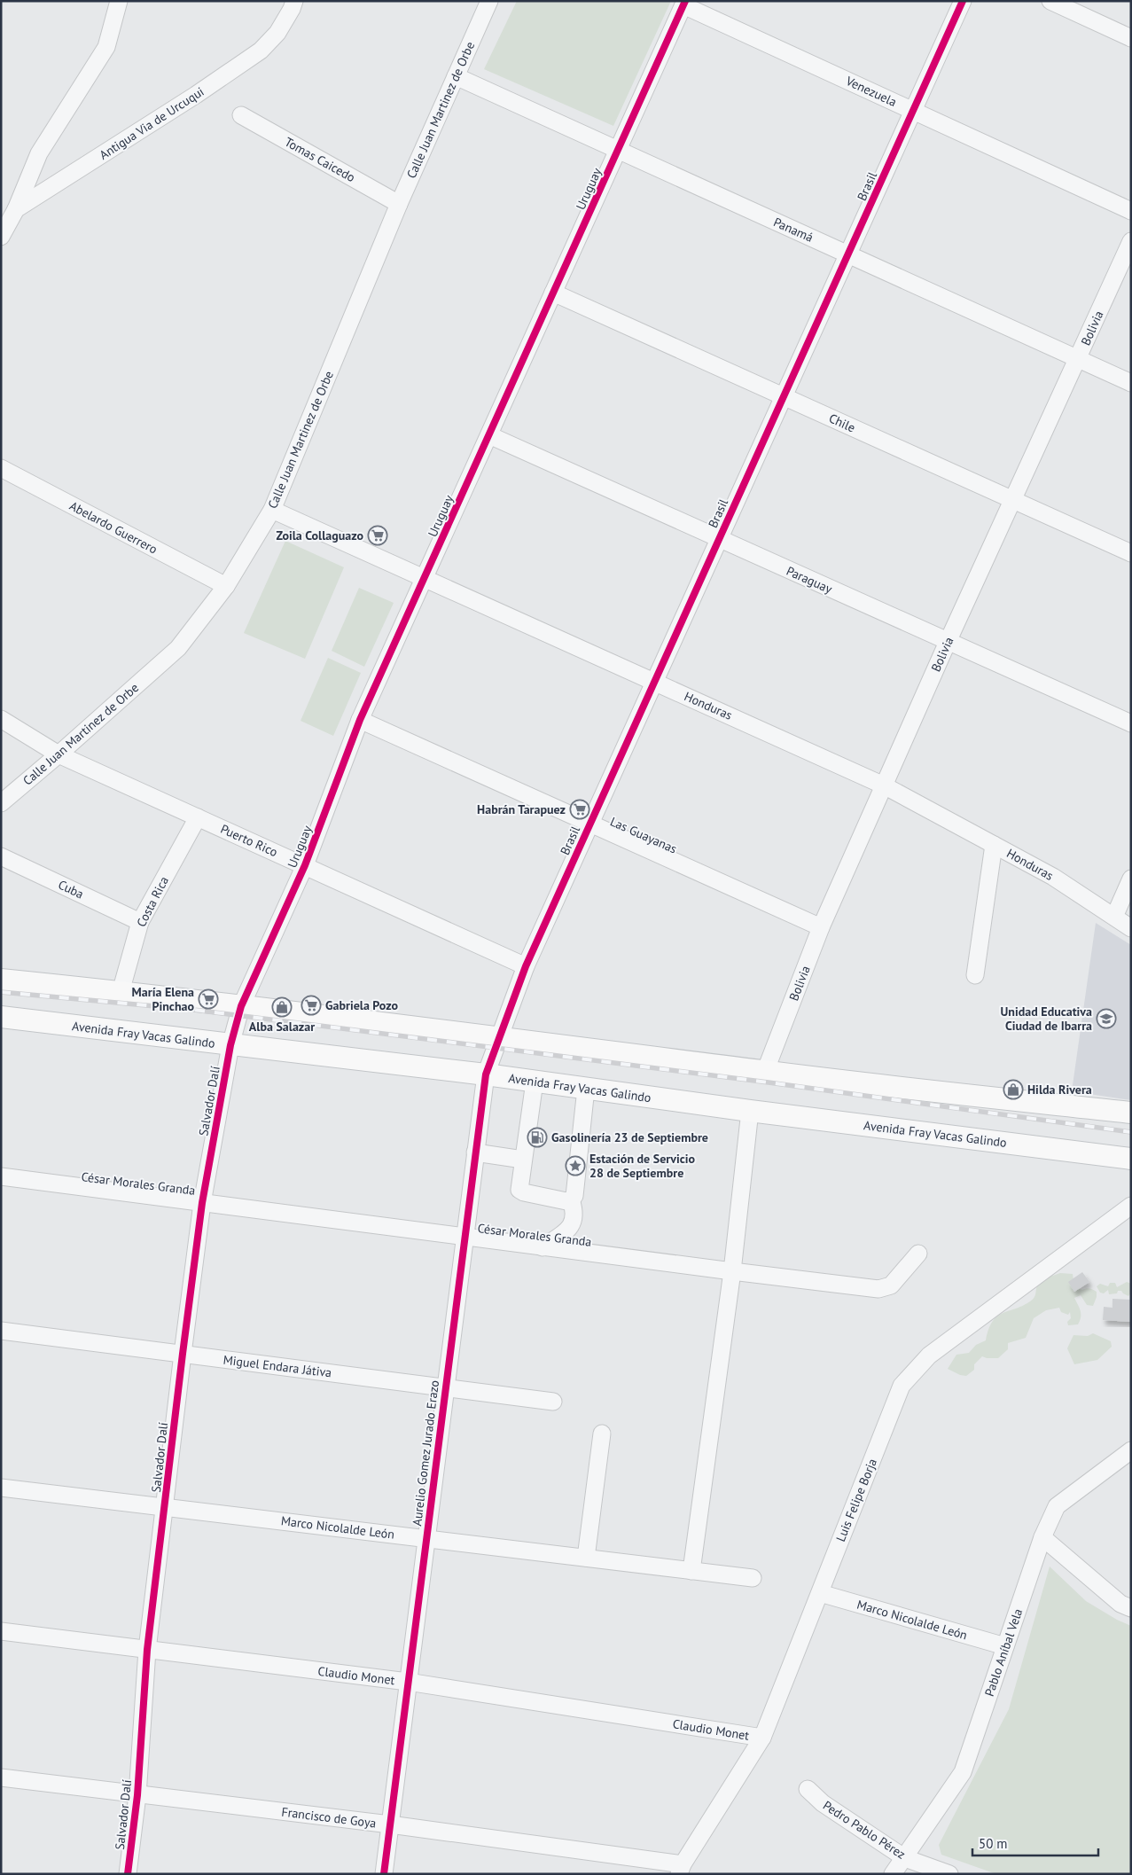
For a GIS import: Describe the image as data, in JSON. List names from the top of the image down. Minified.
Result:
{"streets":{"main road":["Avenida Fray Vacas Galindo"],"street":["Venezuela","Calle Juan Martinez de Orbe","Antigua Via de Urcuqui","Tomas Caicedo","Brasil","Uruguay","Panamá","Bolivia","Chile","Abelardo Guerrero","Paraguay","Honduras","Las Guayanas","Puerto Rico","Cuba","Costa Rica","Salvador Dalí","César Morales Granda","Miguel Endara Játiva","Aurelio Gomez Jurado Erazo","Luis Felipe Borja","Marco Nicolalde León","Pablo Aníbal Vela","Claudio Monet","Francisco de Goya","Pedro Pablo Pérez"]},"crossings":[["Venezuela","Brasil"],["Venezuela","Uruguay"],["Calle Juan Martinez de Orbe","Tomas Caicedo"],["Calle Juan Martinez de Orbe","Panamá"],["Calle Juan Martinez de Orbe","Abelardo Guerrero"],["Calle Juan Martinez de Orbe","Honduras"],["Calle Juan Martinez de Orbe","Puerto Rico"],["Brasil","Panamá"],["Brasil","Chile"],["Brasil","Paraguay"],["Brasil","Honduras"],["Brasil","Las Guayanas"],["Brasil","Puerto Rico"],["Brasil","Aurelio Gomez Jurado Erazo"],["Uruguay","Panamá"],["Uruguay","Chile"],["Uruguay","Paraguay"],["Uruguay","Honduras"],["Uruguay","Las Guayanas"],["Uruguay","Puerto Rico"],["Uruguay","Avenida Fray Vacas Galindo"],["Uruguay","Salvador Dalí"],["Panamá","Bolivia"],["Bolivia","Chile"],["Bolivia","Paraguay"],["Bolivia","Honduras"],["Bolivia","Las Guayanas"],["Puerto Rico","Costa Rica"],["Cuba","Costa Rica"],["Avenida Fray Vacas Galindo","Salvador Dalí"],["Avenida Fray Vacas Galindo","Aurelio Gomez Jurado Erazo"],["Salvador Dalí","César Morales Granda"],["Salvador Dalí","Miguel Endara Játiva"],["Salvador Dalí","Marco Nicolalde León"],["Salvador Dalí","Claudio Monet"],["Salvador Dalí","Francisco de Goya"],["César Morales Granda","Aurelio Gomez Jurado Erazo"],["Miguel Endara Játiva","Aurelio Gomez Jurado Erazo"],["Aurelio Gomez Jurado Erazo","Marco Nicolalde León"],["Aurelio Gomez Jurado Erazo","Claudio Monet"],["Aurelio Gomez Jurado Erazo","Francisco de Goya"],["Luis Felipe Borja","Marco Nicolalde León"],["Luis Felipe Borja","Claudio Monet"],["Luis Felipe Borja","Francisco de Goya"],["Marco Nicolalde León","Pablo Aníbal Vela"],["Pablo Aníbal Vela","Pedro Pablo Pérez"]],"places":{"supermarket":["Zoila Collaguazo","Habrán Tarapuez","María Elena Pinchao","Gabriela Pozo"],"shop":["Alba Salazar","Hilda Rivera"],"school or university":["Unidad Educativa Ciudad de Ibarra"],"fuel station":["Gasolinería 23 de Septiembre"],"place":["Estación de Servicio 28 de Septiembre"]},"scale_bar":"50 m"}
